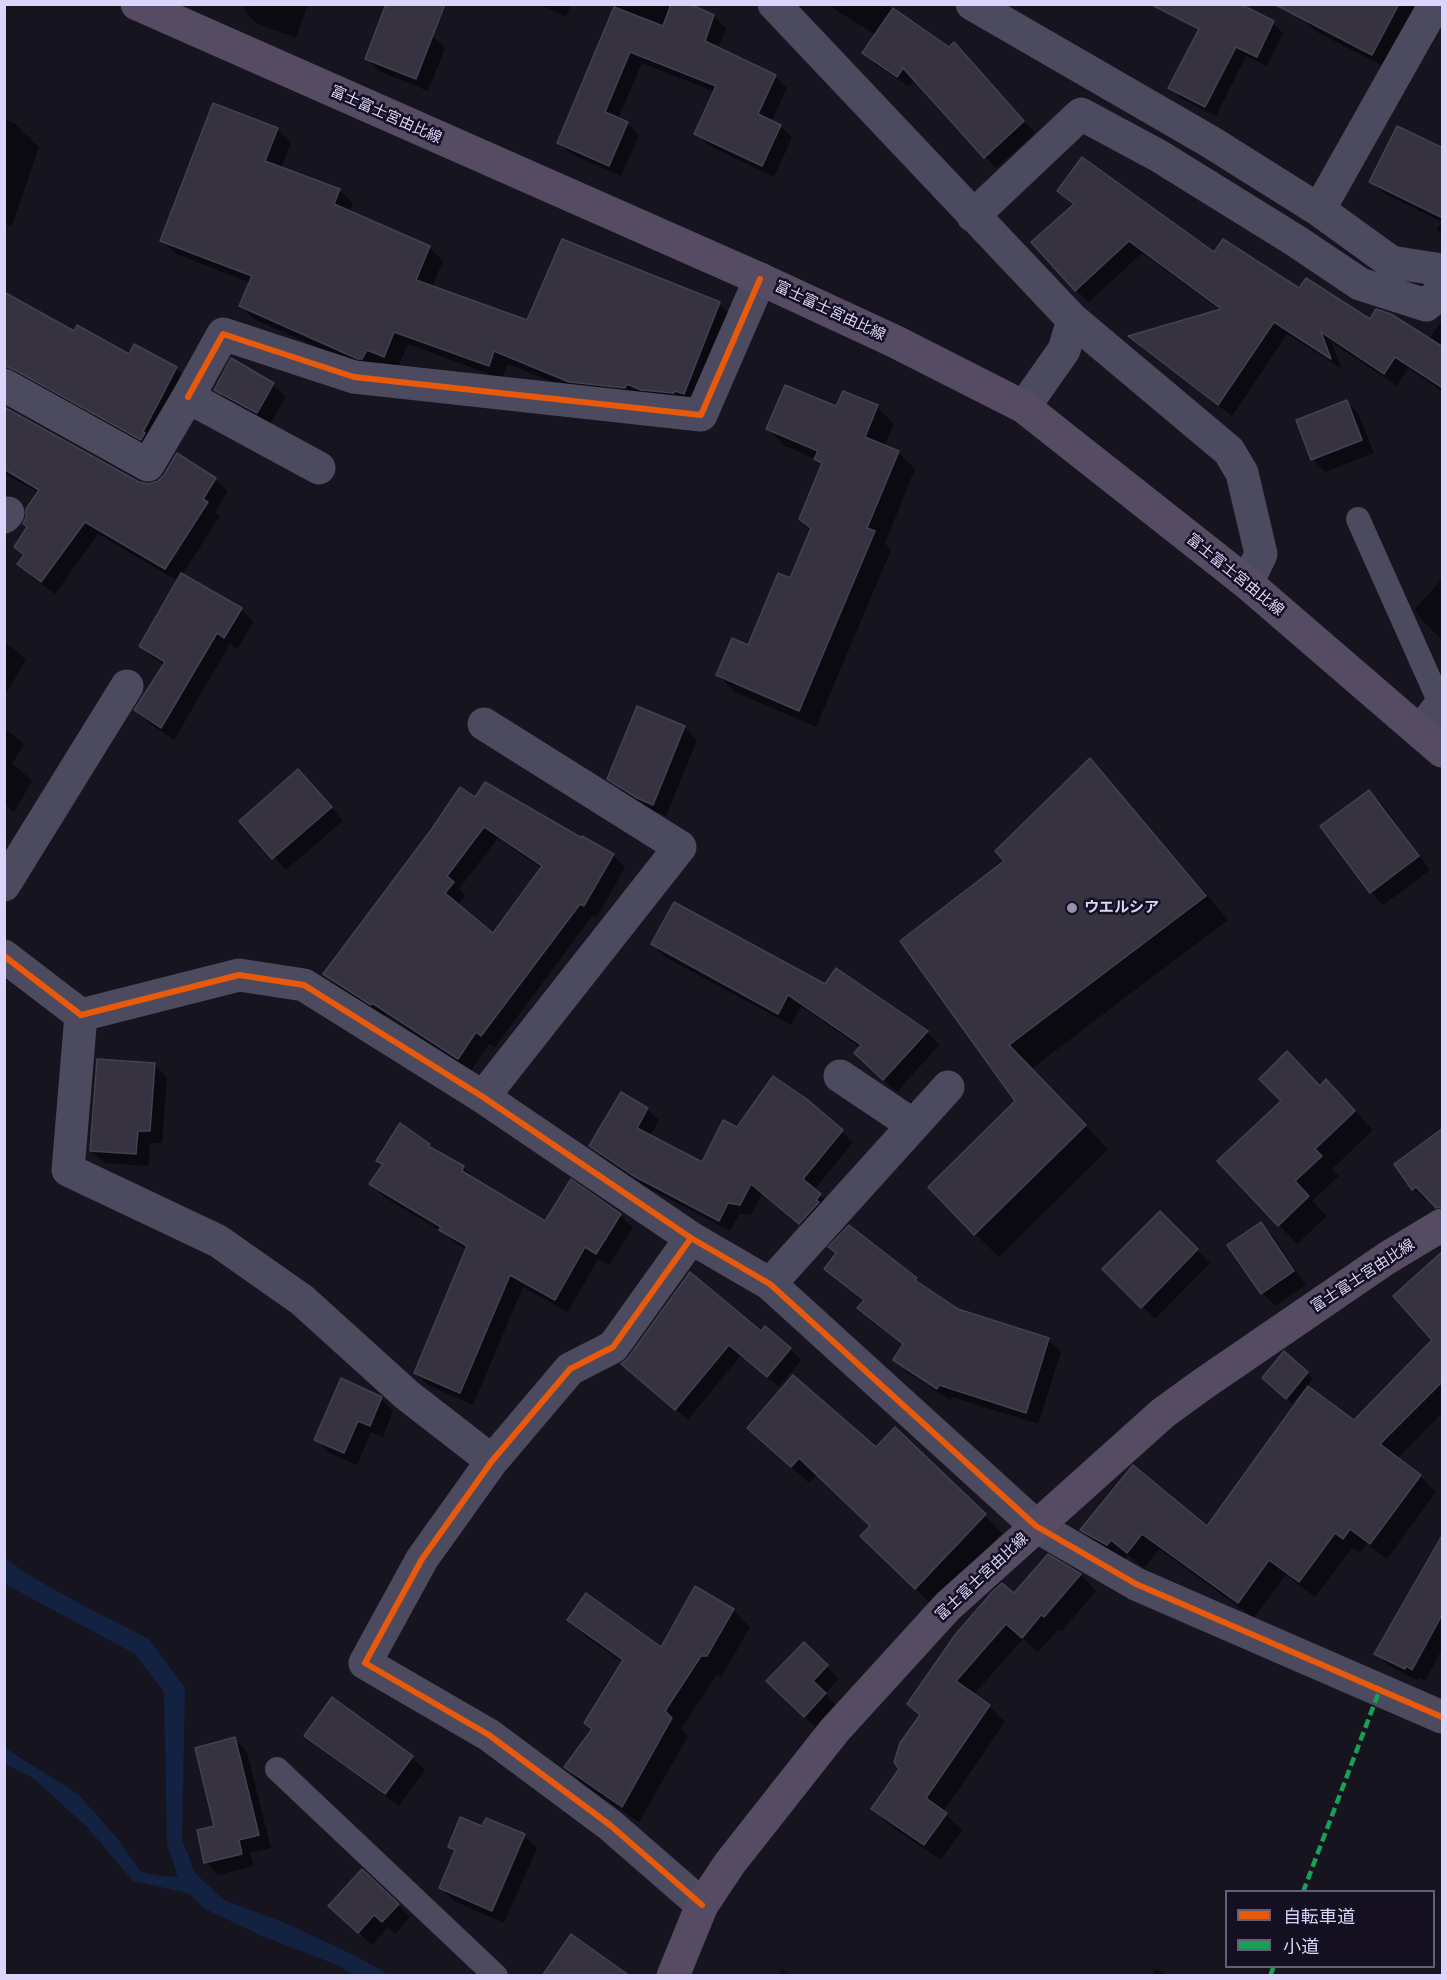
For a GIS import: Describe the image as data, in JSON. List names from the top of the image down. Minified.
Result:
{"streets":{"main road":["富士富士宮由比線"]},"places":["ウエルシア"],"legend":["自転車道","小道"]}
